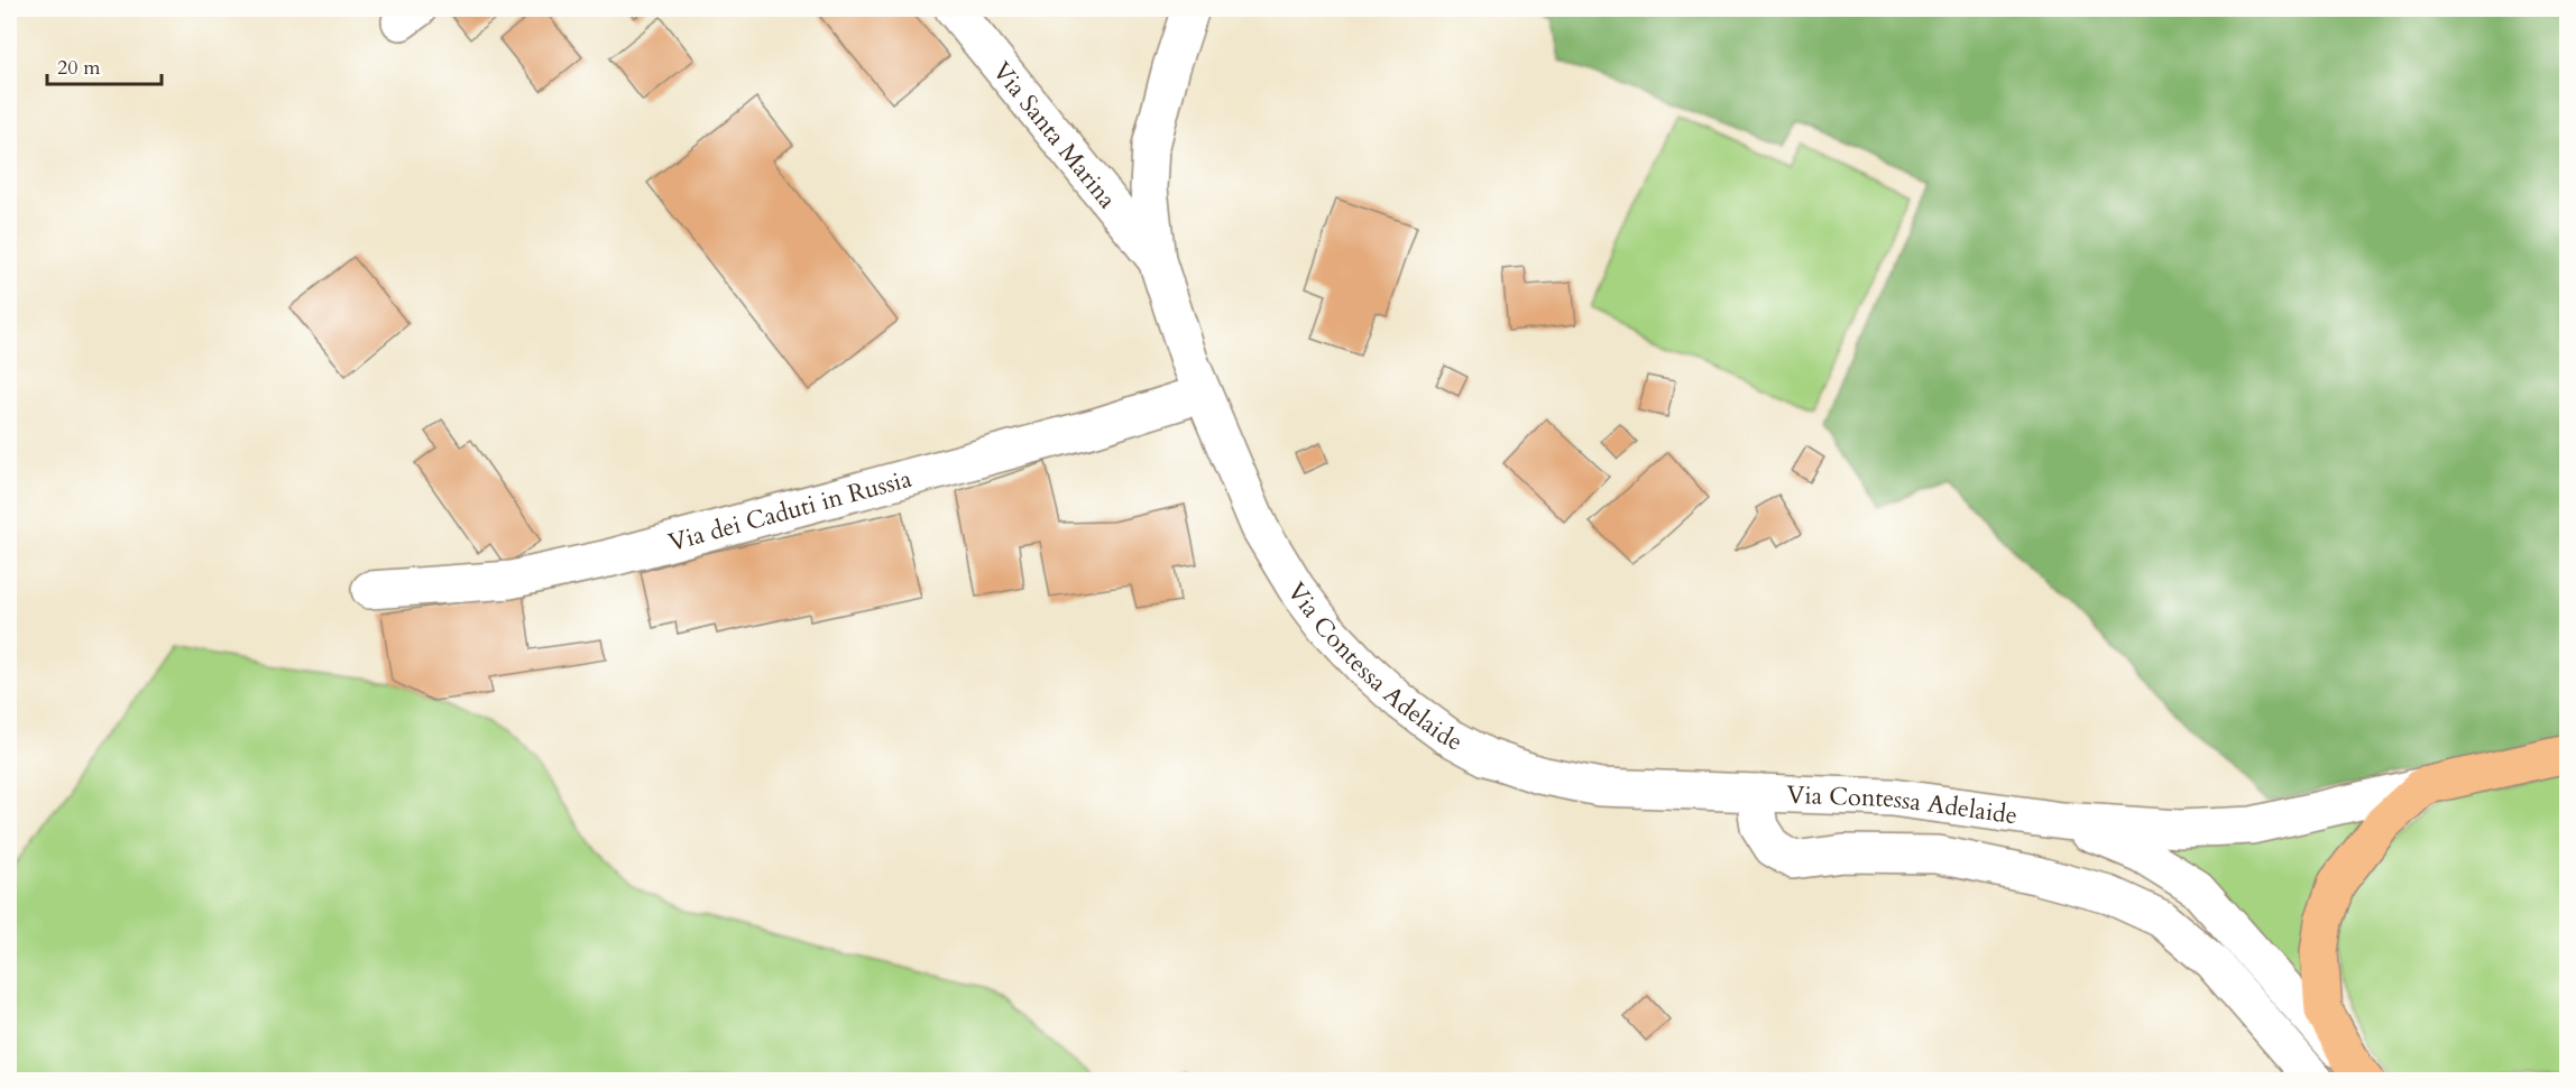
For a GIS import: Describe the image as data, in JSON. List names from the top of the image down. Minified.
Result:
{"streets":{"street":["Via Santa Marina","Via dei Caduti in Russia","Via Contessa Adelaide"]},"crossings":[["Via Santa Marina","Via Contessa Adelaide"],["Via dei Caduti in Russia","Via Contessa Adelaide"]],"scale_bar":"20 m"}
